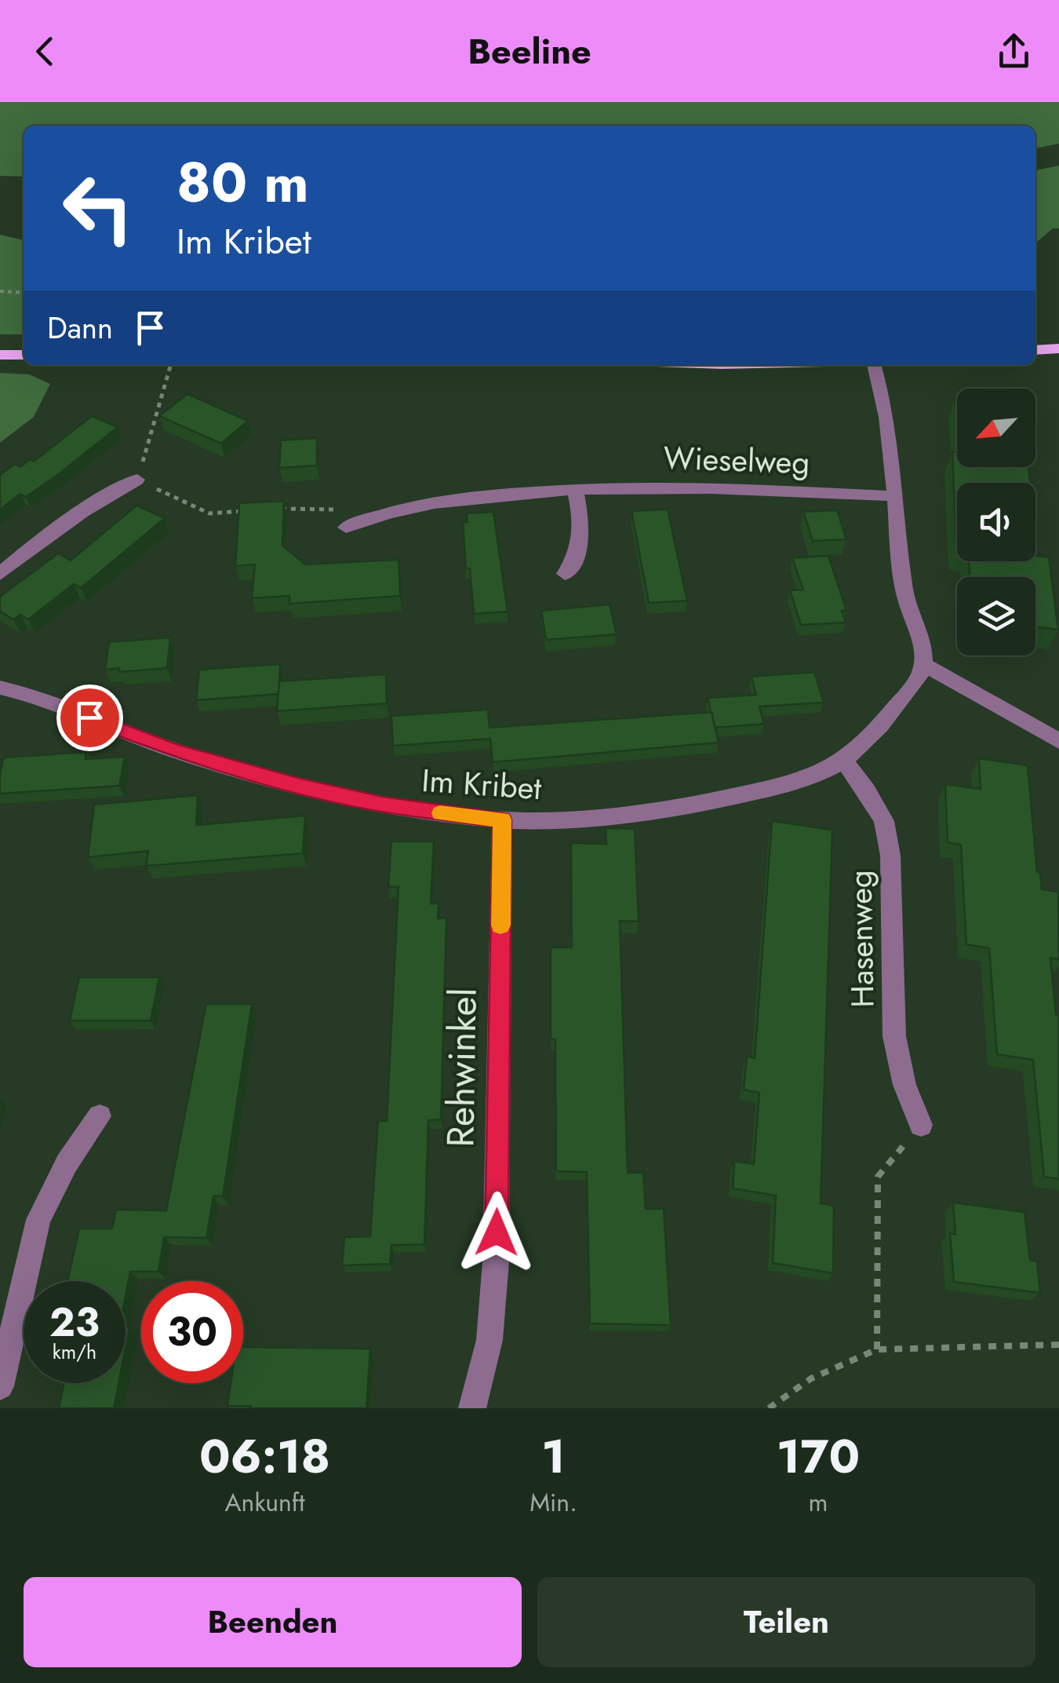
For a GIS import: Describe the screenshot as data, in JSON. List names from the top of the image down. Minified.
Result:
{"streets":{"street":["Wieselweg","Im Kribet","Hasenweg","Rehwinkel"]},"crossings":[["Im Kribet","Hasenweg"],["Im Kribet","Rehwinkel"]],"north":"bottom left","page":{"header":"Beeline","turn":["80 m","Im Kribet"],"then":"Dann","speed":"23 km/h","limit":"30","eta":["06:18","Ankunft","1","Min.","170","m"],"buttons":["Beenden","Teilen"]}}
